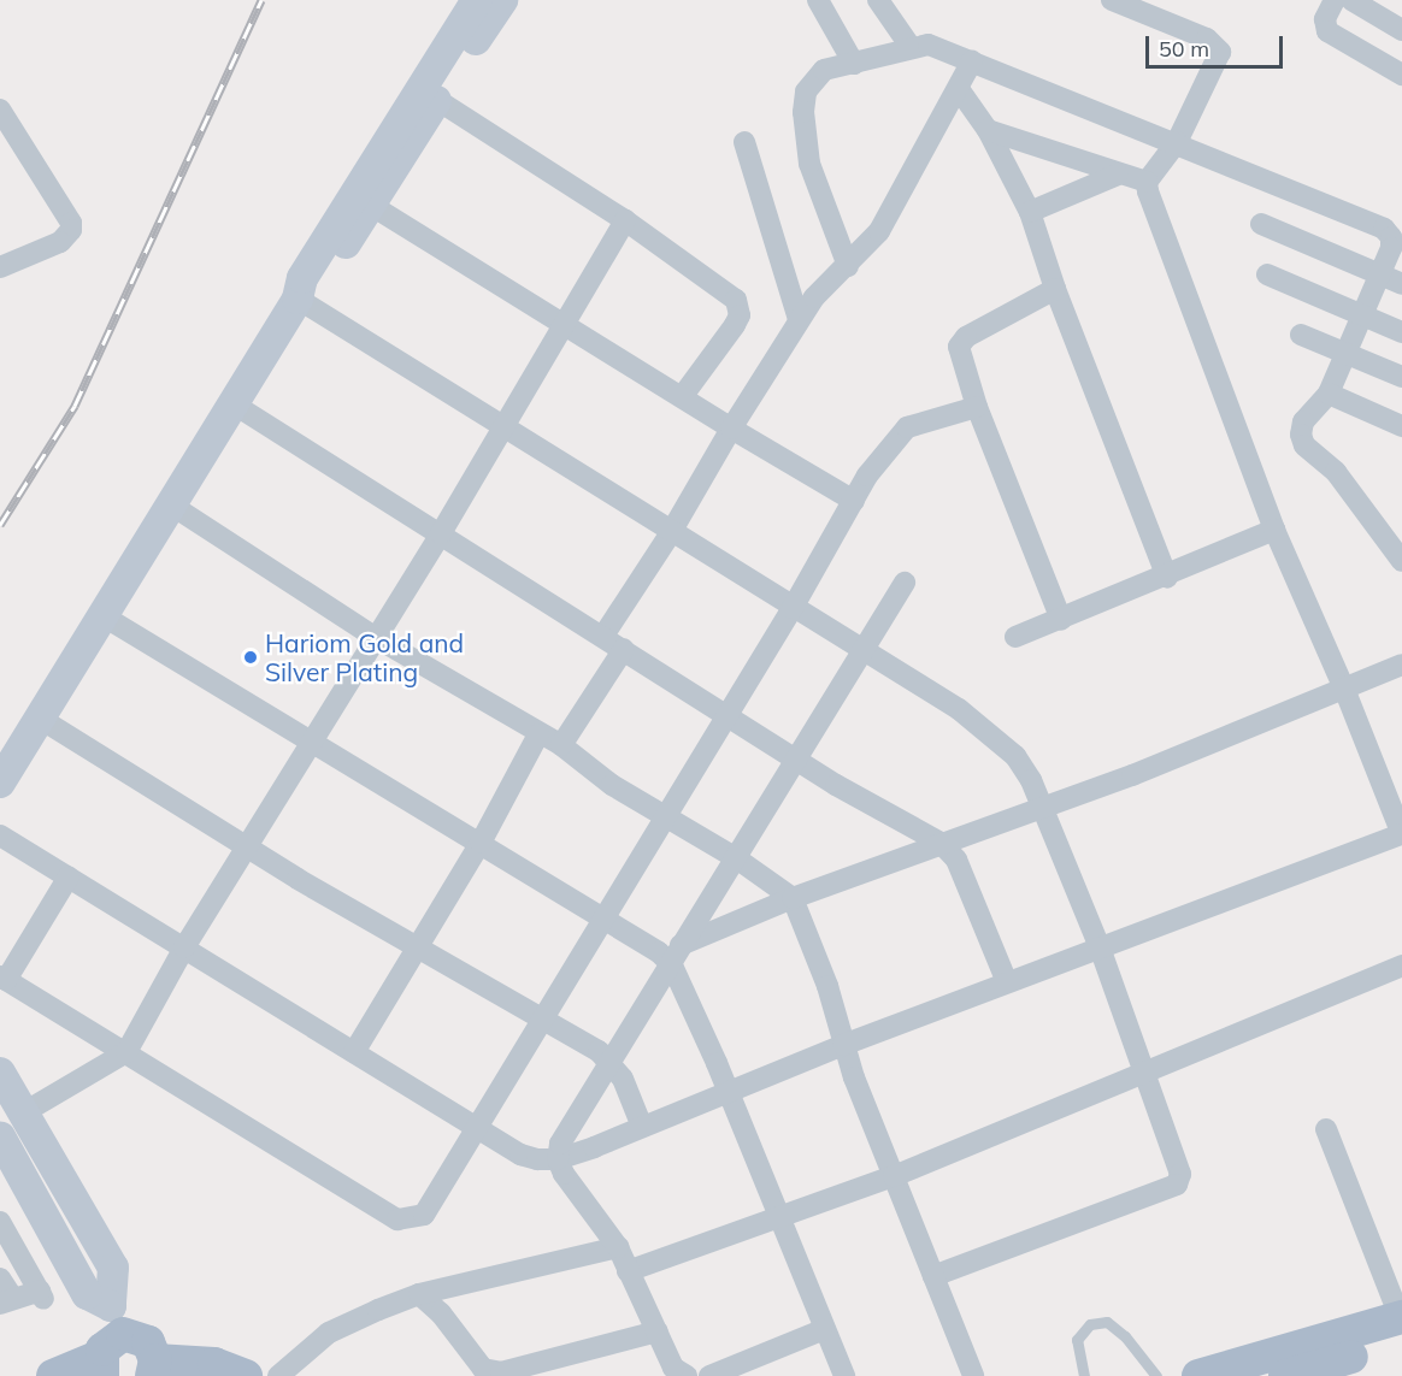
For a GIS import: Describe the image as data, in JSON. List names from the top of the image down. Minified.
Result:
{"places":["Hariom Gold and Silver Plating"],"scale_bar":"50 m"}
